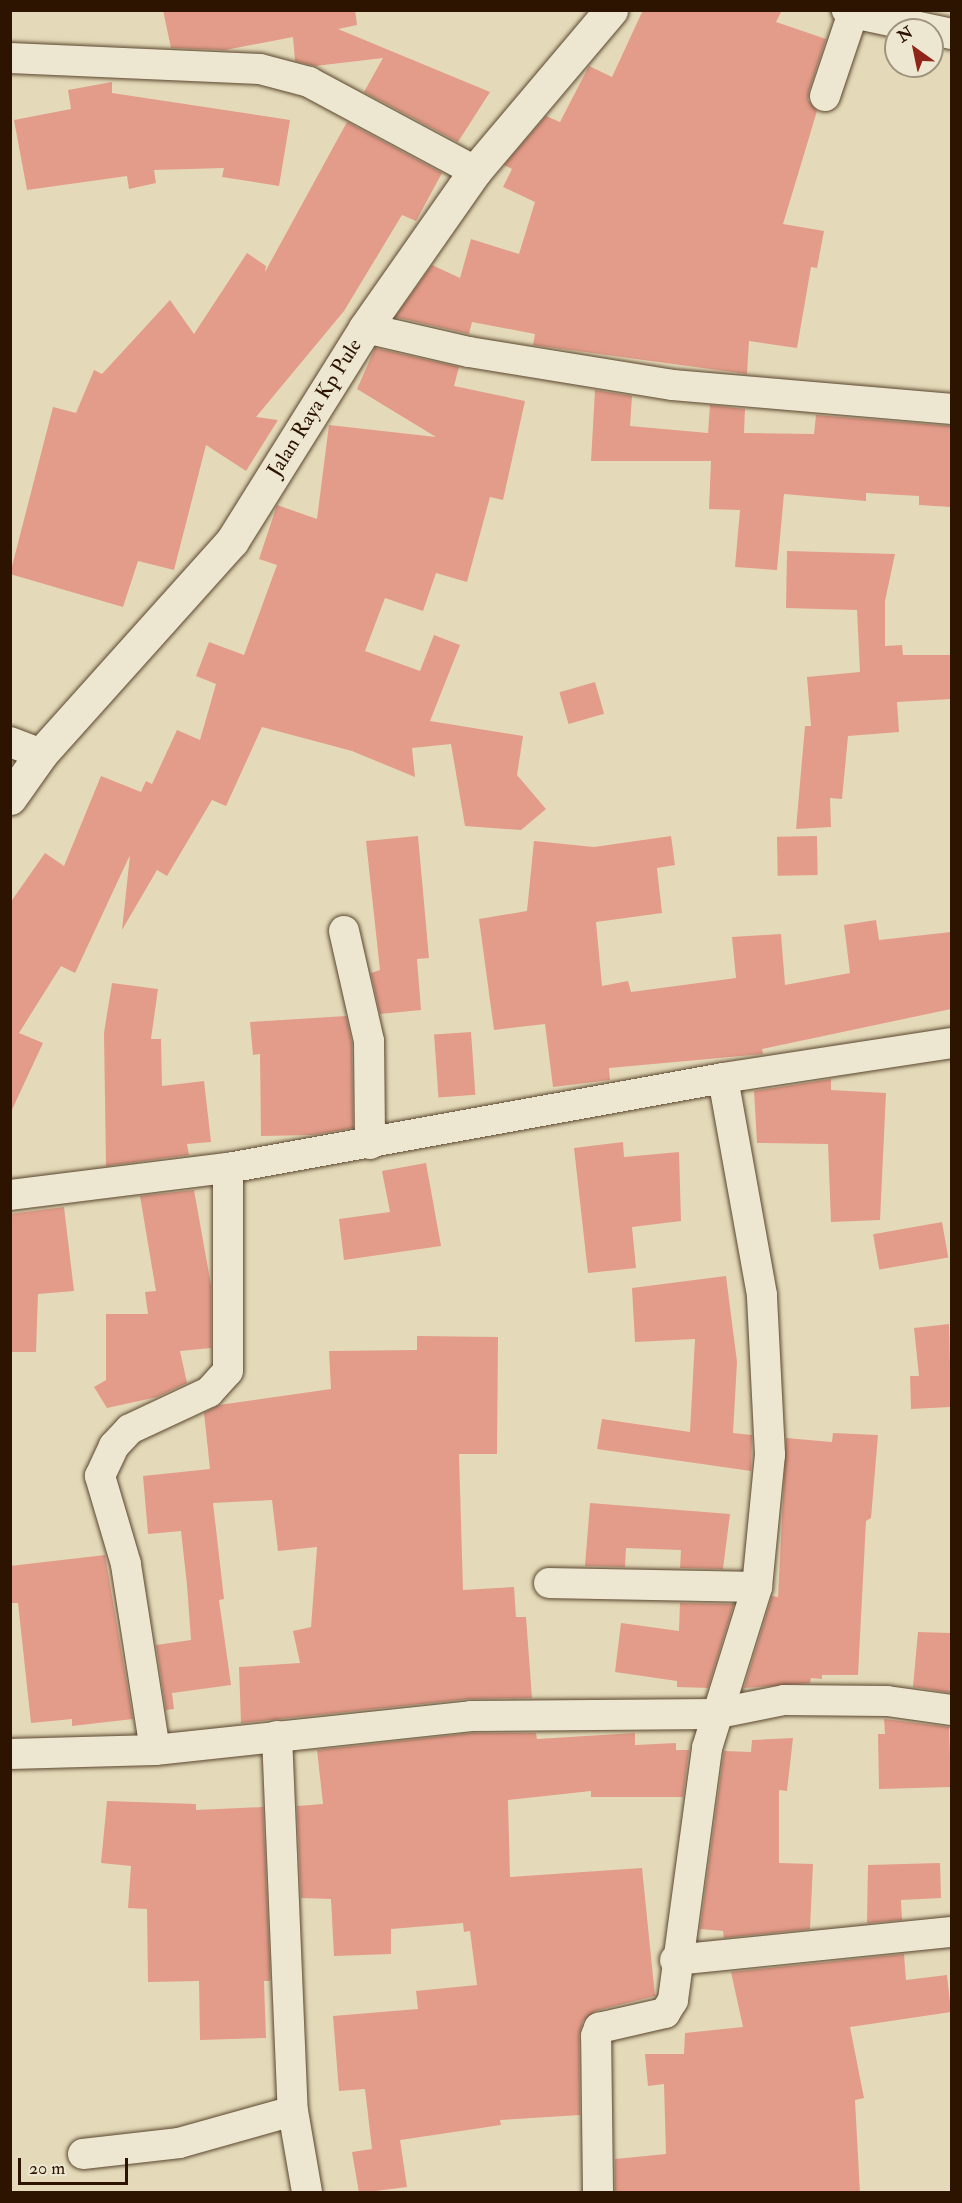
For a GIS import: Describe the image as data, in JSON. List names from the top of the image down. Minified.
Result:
{"streets":{"street":["Jalan Raya Kp Pule"]},"scale_bar":"20 m","north":"top left"}
